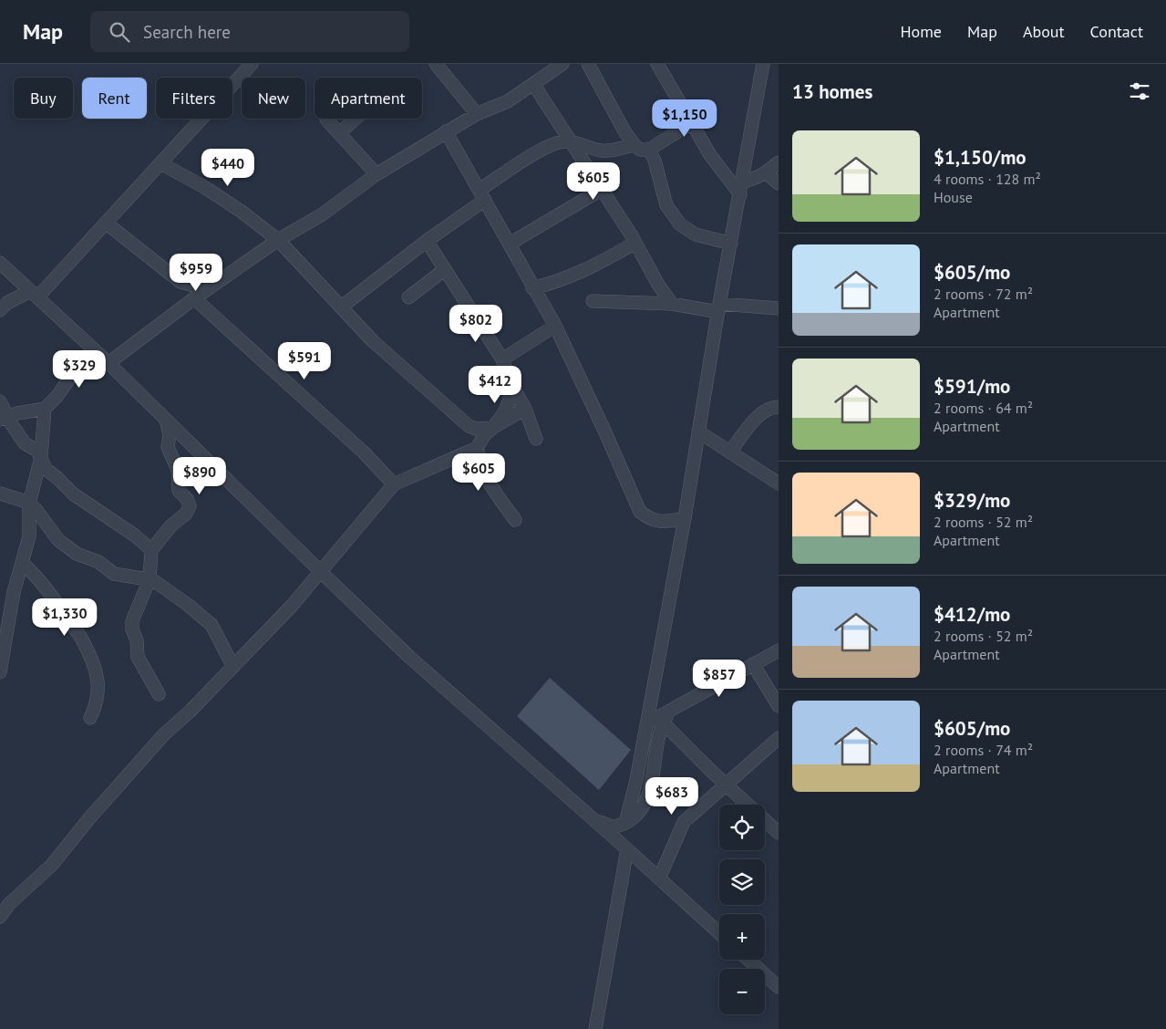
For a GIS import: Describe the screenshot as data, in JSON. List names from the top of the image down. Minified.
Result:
{"page":{"header":"Map","search":"Search here","nav":["Home","Map","About","Contact"],"heading":"13 homes","chip":["Buy","Rent","Filters","New","Apartment"],"price":["$1,150","$440","$605","$959","$802","$591","$329","$412","$605","$890","$1,330","$857","$683"],"list":[{"name":"$1,150/mo","note":"4 rooms · 128 m² · House"},{"name":"$605/mo","note":"2 rooms · 72 m² · Apartment"},{"name":"$591/mo","note":"2 rooms · 64 m² · Apartment"},{"name":"$329/mo","note":"2 rooms · 52 m² · Apartment"},{"name":"$412/mo","note":"2 rooms · 52 m² · Apartment"},{"name":"$605/mo","note":"2 rooms · 74 m² · Apartment"}],"map_buttons":["+","−"]}}
